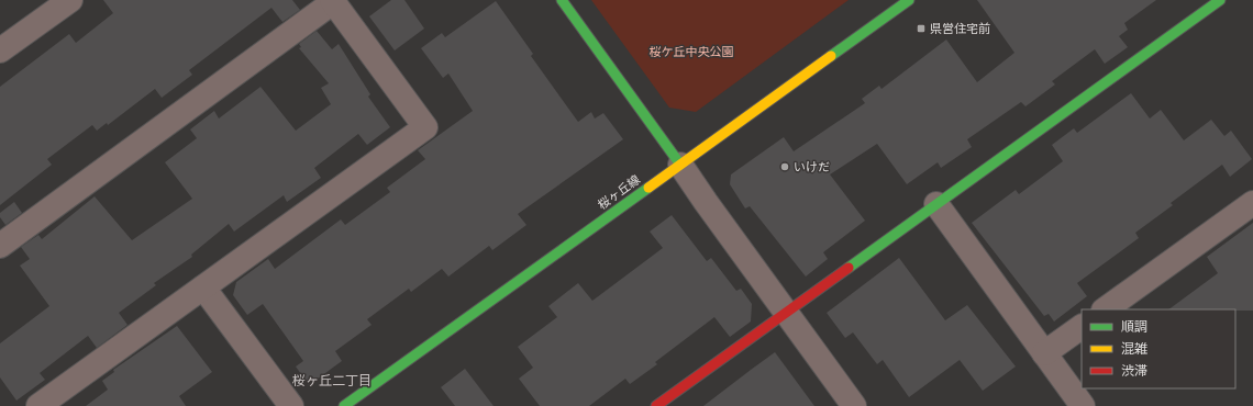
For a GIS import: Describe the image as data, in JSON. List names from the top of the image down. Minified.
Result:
{"streets":{"street":["桜ヶ丘線"]},"districts":["桜ヶ丘二丁目"],"parks":["桜ケ丘中央公園"],"places":{"transit":["県営住宅前"],"other":["いけだ"]},"legend":["順調","混雑","渋滞"]}
